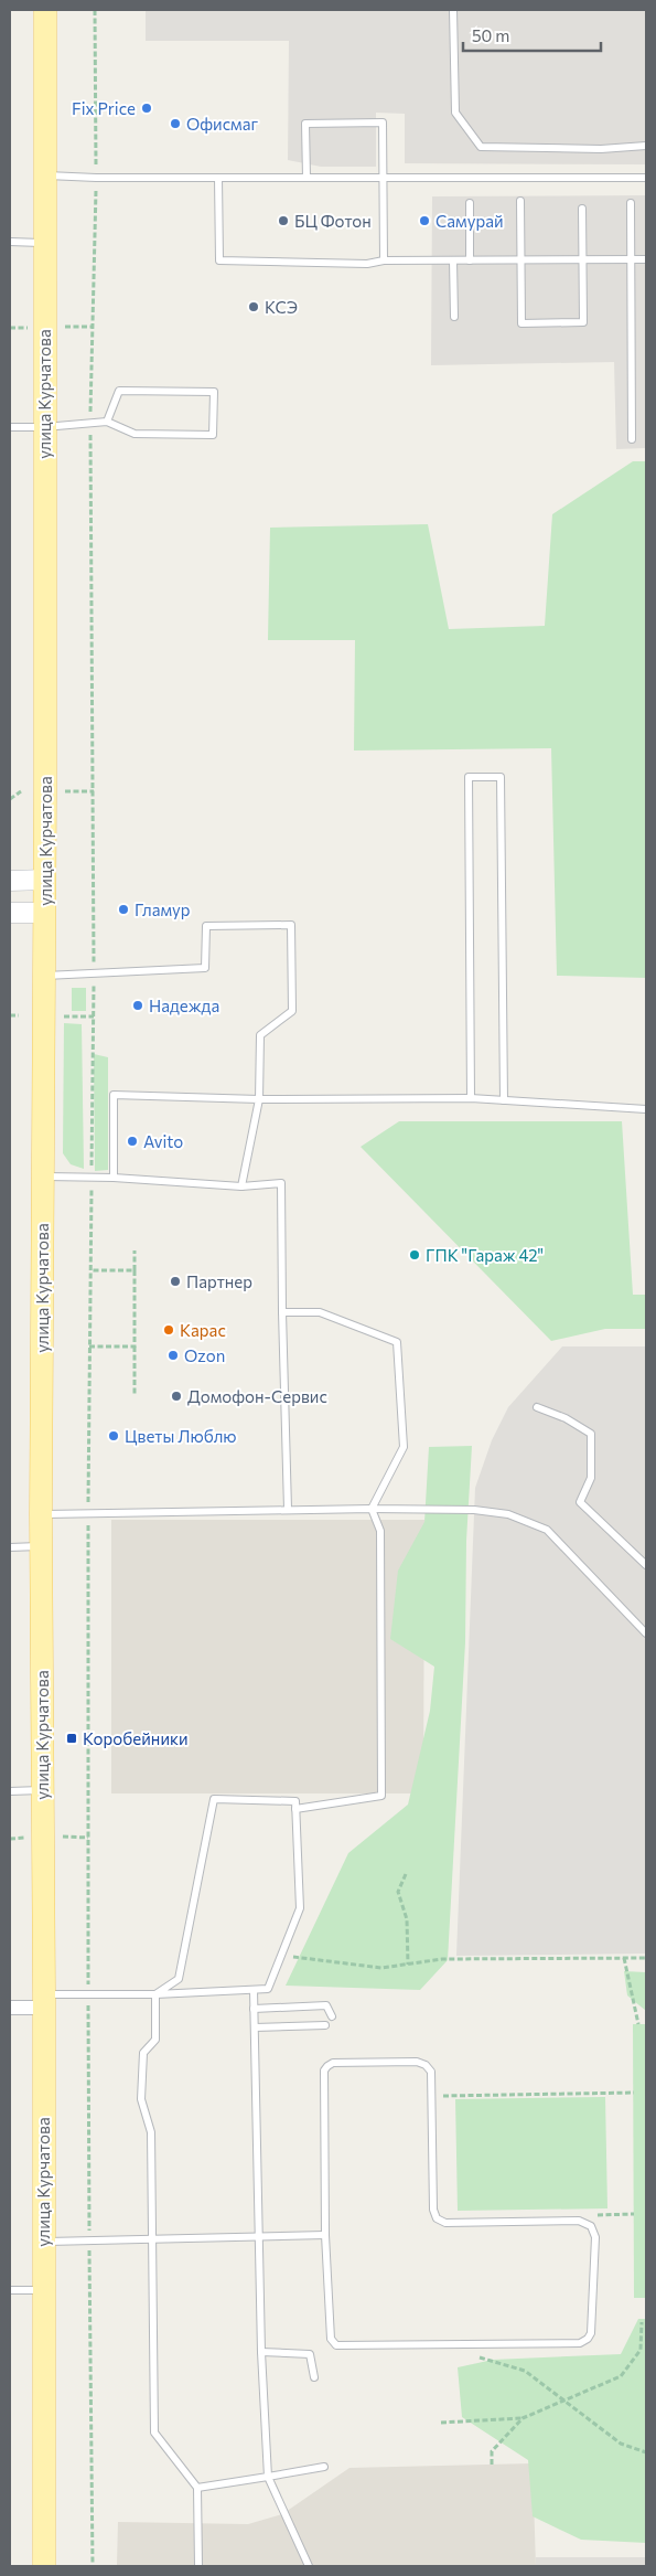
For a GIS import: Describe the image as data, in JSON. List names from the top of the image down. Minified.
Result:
{"streets":{"main road":["улица Курчатова"]},"places":{"other":["Fix Price","Офисмаг","БЦ Фотон","Самурай","КСЭ","Гламур","Надежда","Avito","ГПК \"Гараж 42\"","Партнер","Карас","Ozon","Домофон-Сервис","Цветы Люблю"],"transit":["Коробейники"]},"scale_bar":"50 m"}
